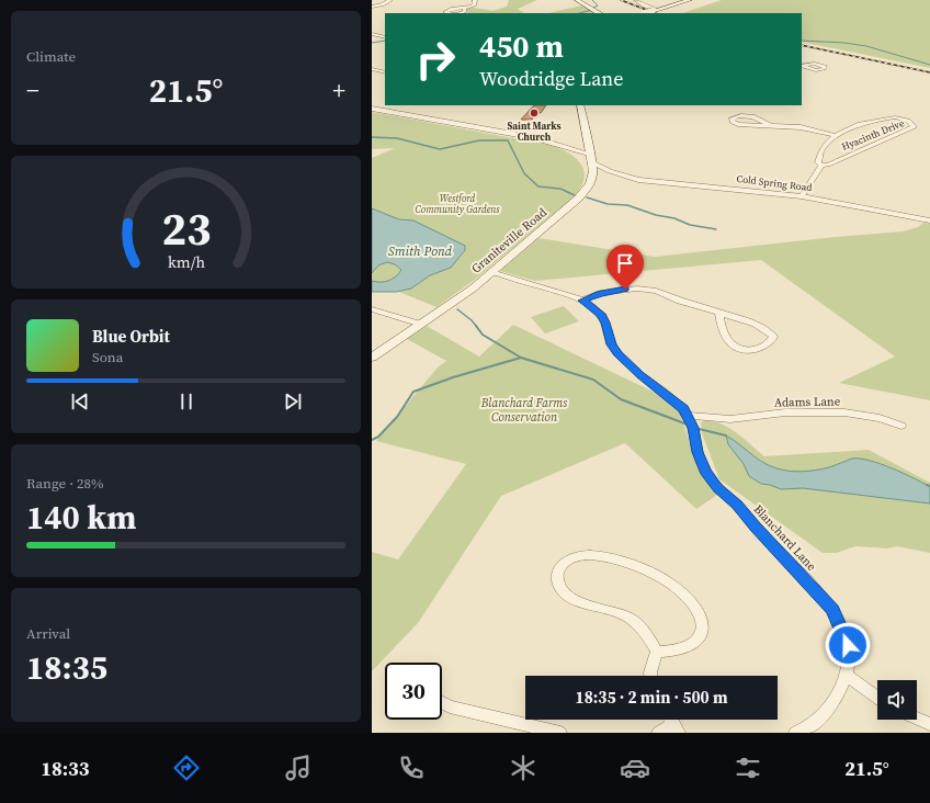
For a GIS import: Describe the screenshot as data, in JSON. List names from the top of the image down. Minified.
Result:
{"streets":{"main road":["Graniteville Road"],"street":["Hyacinth Drive","Cold Spring Road","Adams Lane","Blanchard Lane"]},"crossings":[["Hyacinth Drive","Cold Spring Road"],["Cold Spring Road","Graniteville Road"],["Graniteville Road","Blanchard Lane"],["Adams Lane","Blanchard Lane"]],"water":["Smith Pond"],"parks":["Westford Community Gardens","Blanchard Farms Conservation"],"places":["Saint Marks Church"],"page":{"tile":["Climate",["Range · 28%","140 km"],["Arrival","18:35"]],"turn":["450 m","Woodridge Lane"],"heat":["−","21.5°","+"],"song":["Blue Orbit","Sona"],"limit":"30","trip":"18:35 · 2 min · 500 m","tabs":["18:33","21.5°"],"gauge":["23","km/h"]}}
